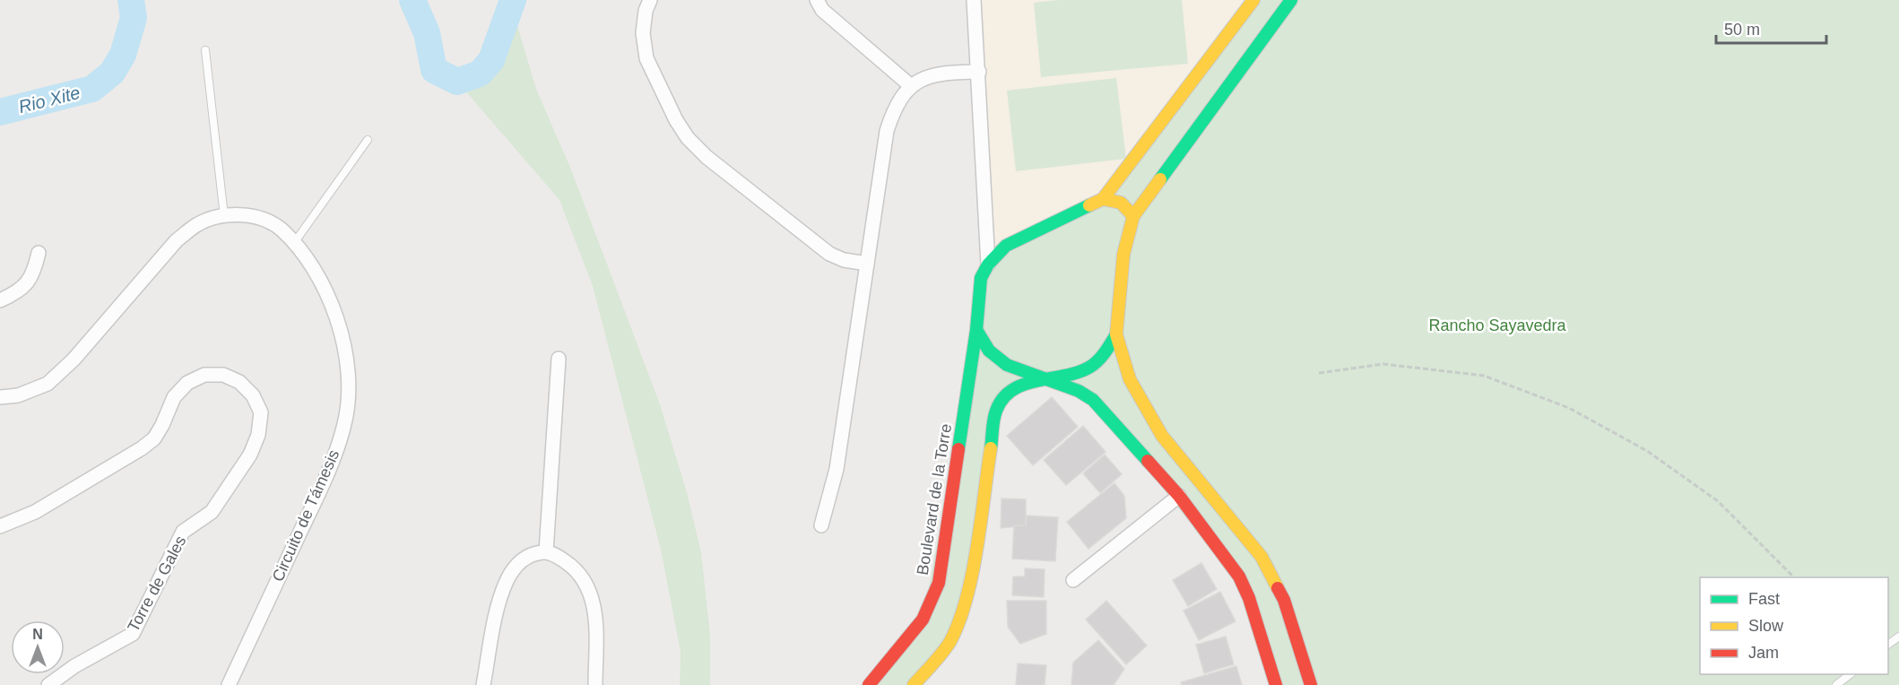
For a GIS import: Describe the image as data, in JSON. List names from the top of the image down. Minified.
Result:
{"streets":{"street":["Boulevard de la Torre","Circuito de Támesis","Torre de Gales"]},"water":["Rio Xite"],"parks":["Rancho Sayavedra"],"legend":["Fast","Slow","Jam"],"scale_bar":"50 m","north":"top"}
